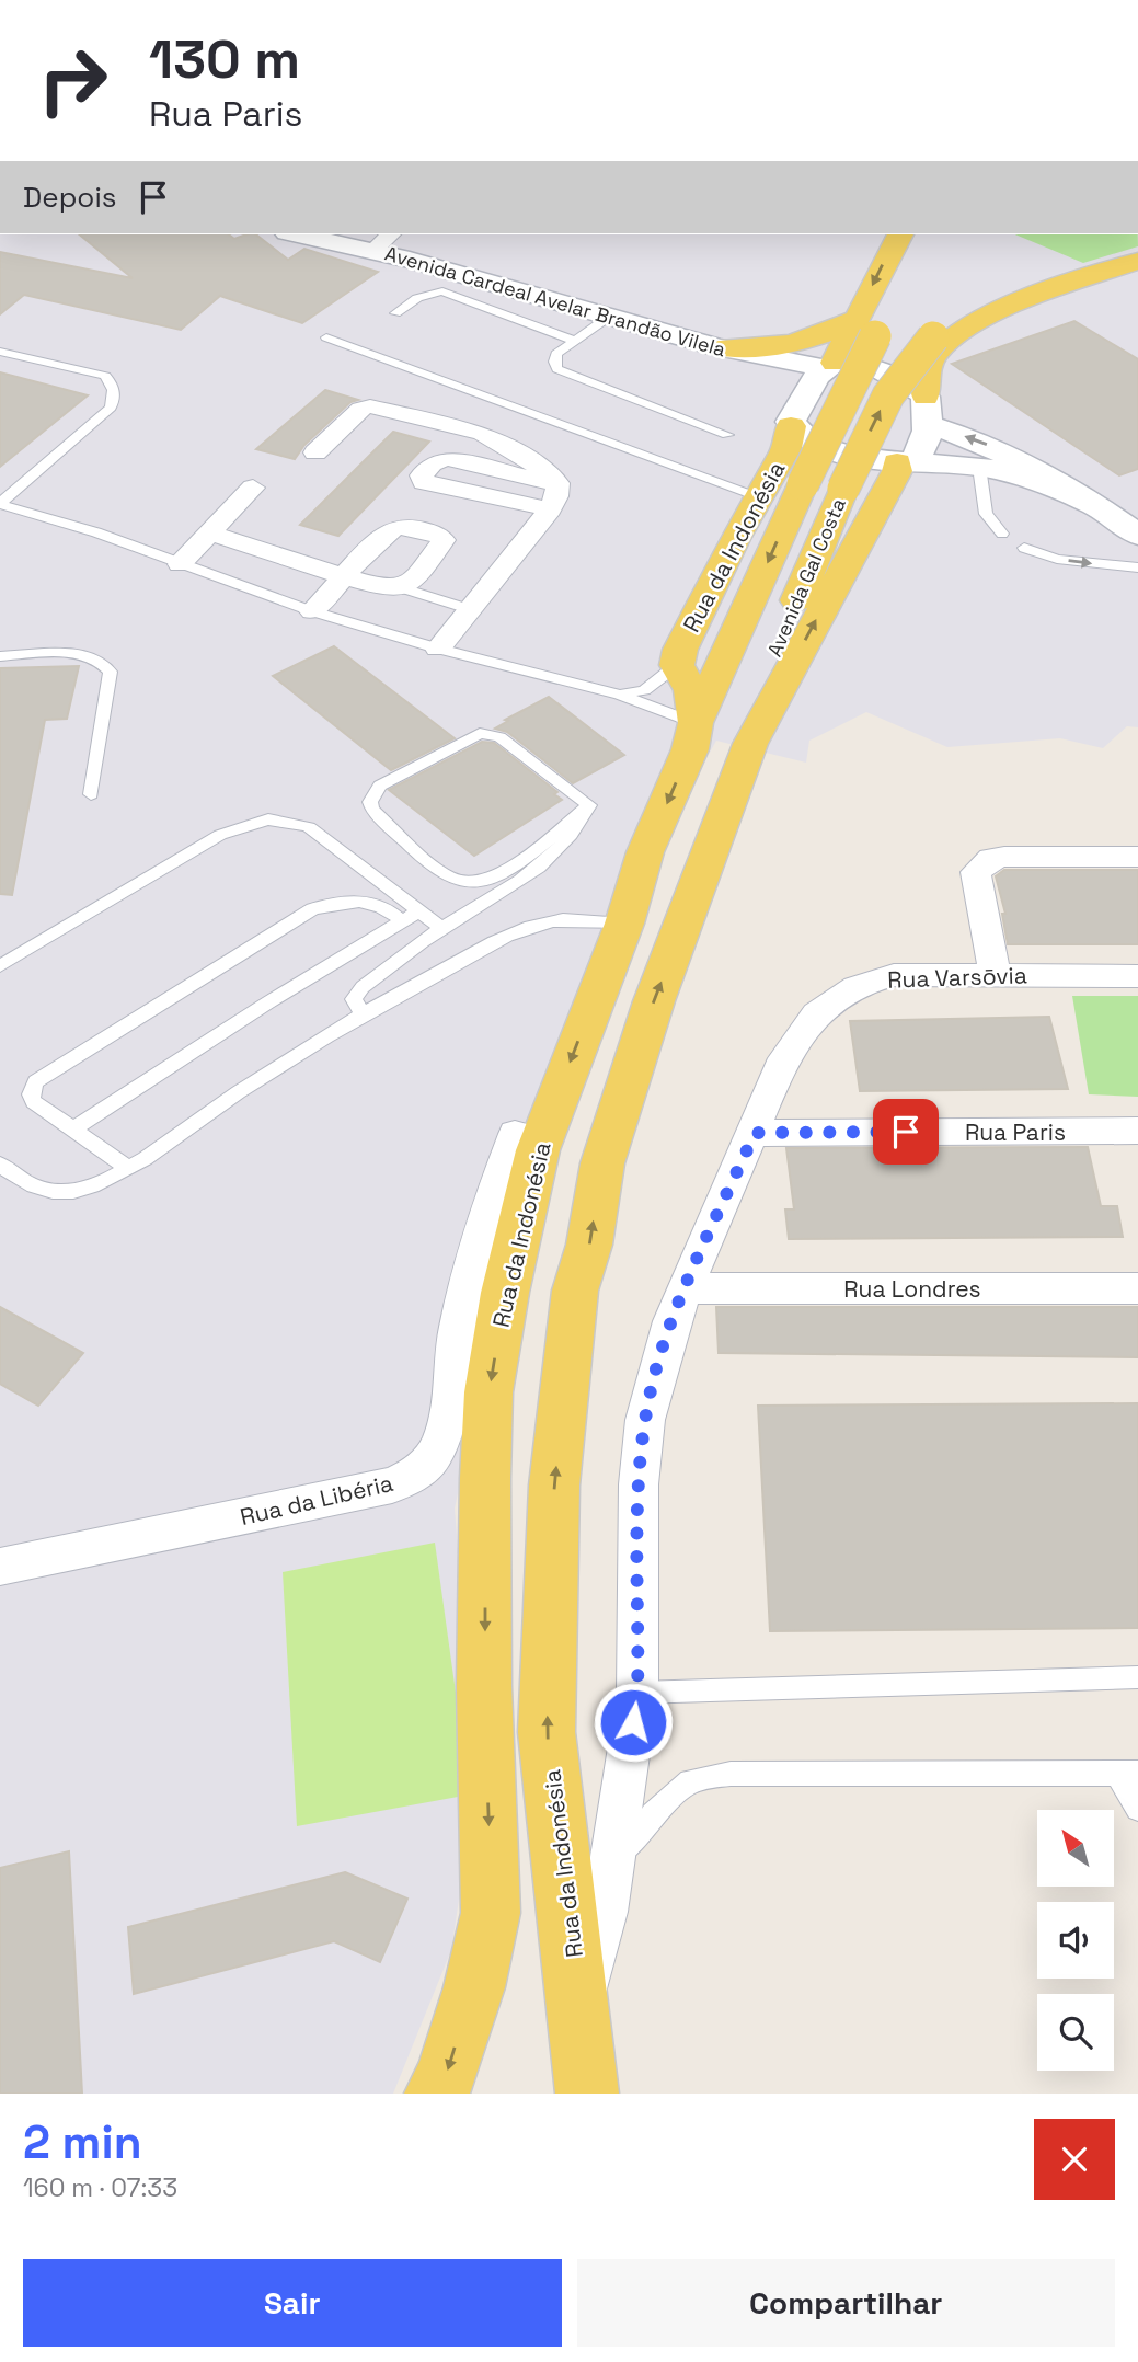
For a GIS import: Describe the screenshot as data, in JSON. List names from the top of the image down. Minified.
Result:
{"streets":{"main road":["Avenida Cardeal Avelar Brandão Vilela","Rua da Indonésia","Avenida Gal Costa"],"street":["Rua Varsōvia","Rua Paris","Rua Londres","Rua da Libéria"]},"crossings":[["Avenida Cardeal Avelar Brandão Vilela","Rua da Indonésia"],["Avenida Cardeal Avelar Brandão Vilela","Avenida Gal Costa"],["Rua da Indonésia","Avenida Gal Costa"],["Rua da Indonésia","Rua Varsōvia"],["Rua Varsōvia","Rua Paris"],["Rua Varsōvia","Rua Londres"]],"north":"top left","page":{"turn":["130 m","Rua Paris"],"then":"Depois","heading":["2 min","160 m · 07:33"],"buttons":["Sair","Compartilhar"]}}
